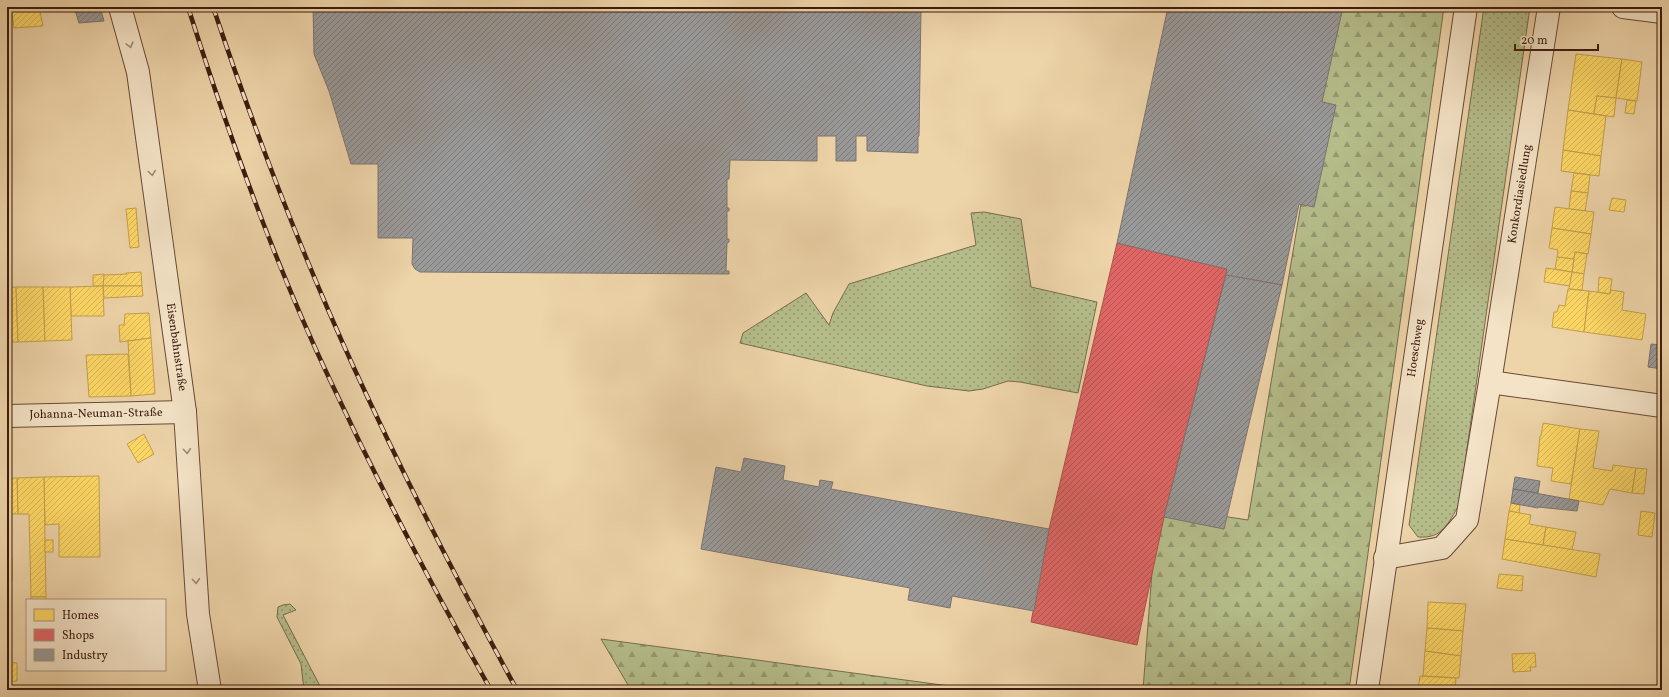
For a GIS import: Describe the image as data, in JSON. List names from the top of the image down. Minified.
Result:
{"streets":{"street":["Konkordiasiedlung","Eisenbahnstraße","Hoeschweg","Johanna-Neuman-Straße"]},"crossings":[["Konkordiasiedlung","Hoeschweg"],["Eisenbahnstraße","Johanna-Neuman-Straße"]],"one_way":["Eisenbahnstraße"],"legend":["Homes","Shops","Industry"],"scale_bar":"20 m"}
